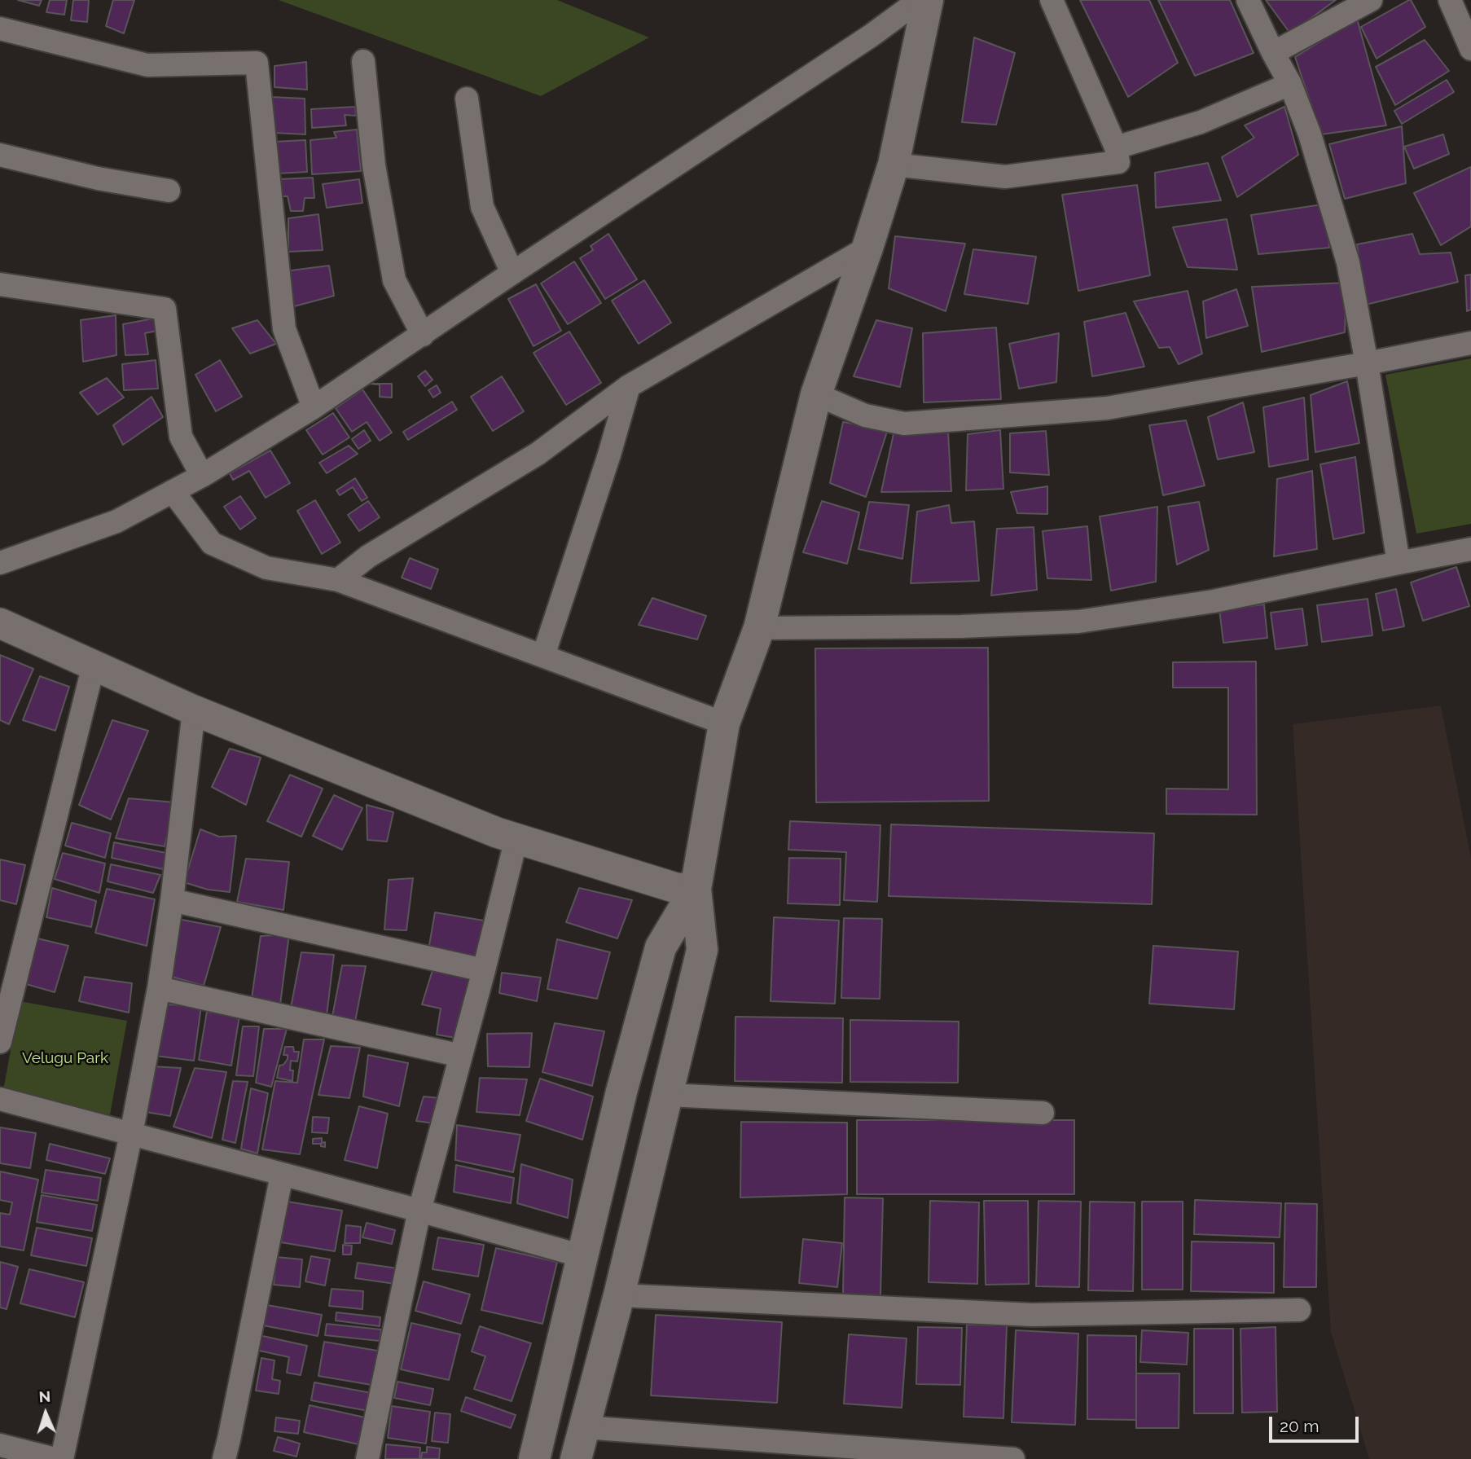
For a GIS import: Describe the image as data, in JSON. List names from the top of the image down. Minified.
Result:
{"parks":["Velugu Park"],"scale_bar":"20 m","north":"top"}
